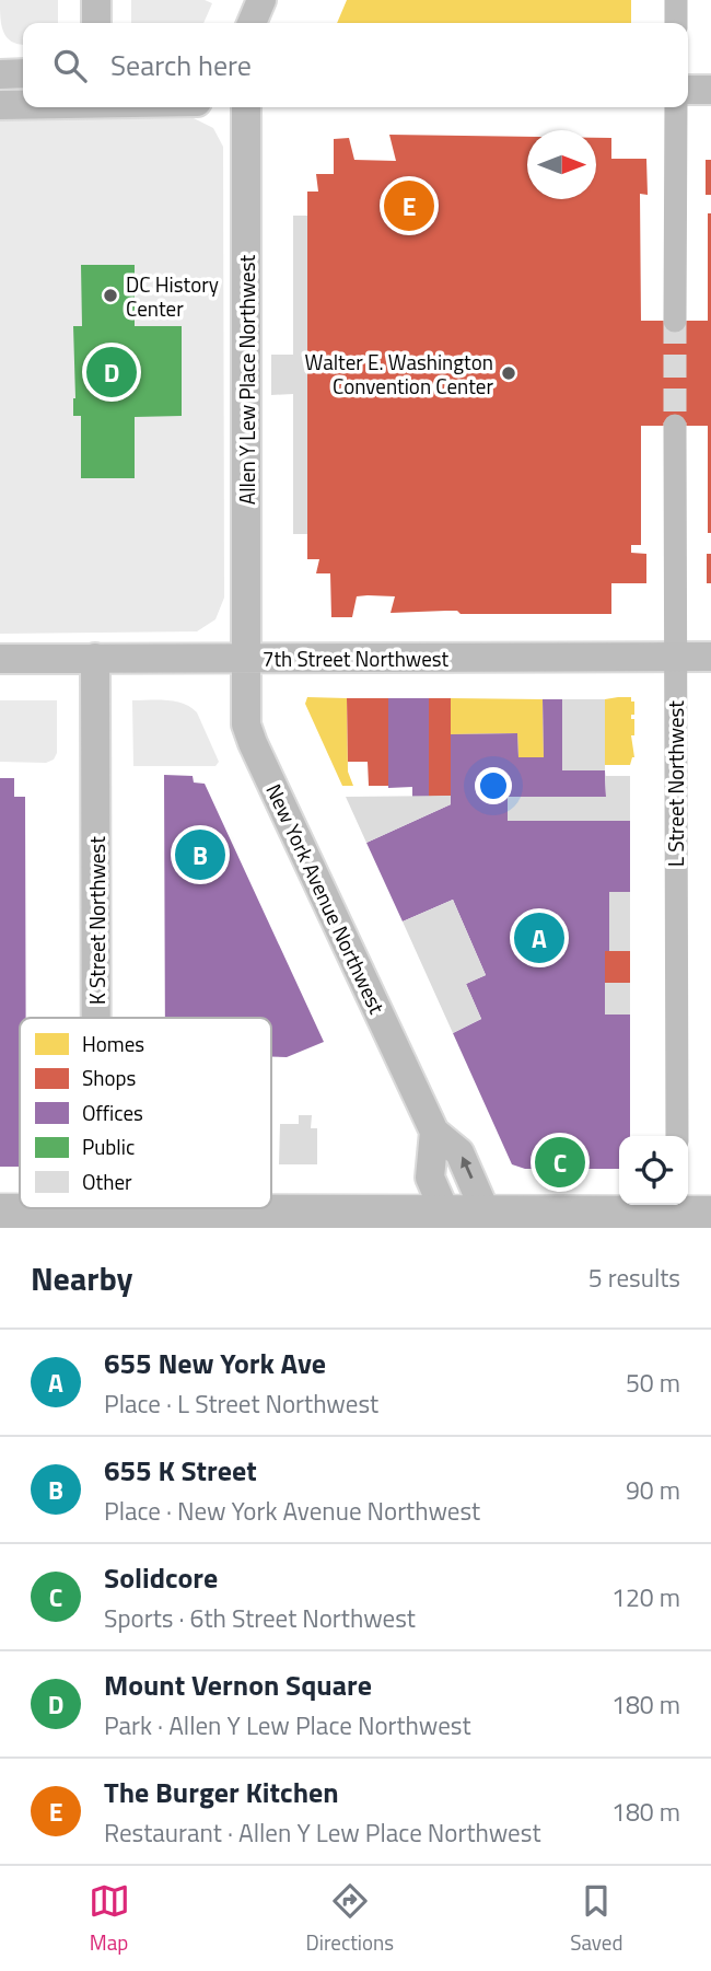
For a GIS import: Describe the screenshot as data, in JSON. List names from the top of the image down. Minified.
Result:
{"streets":{"main road":["Allen Y Lew Place Northwest","7th Street Northwest","New York Avenue Northwest","K Street Northwest"],"street":["L Street Northwest"]},"crossings":[["Allen Y Lew Place Northwest","7th Street Northwest"],["Allen Y Lew Place Northwest","New York Avenue Northwest"],["7th Street Northwest","L Street Northwest"],["7th Street Northwest","New York Avenue Northwest"],["7th Street Northwest","K Street Northwest"]],"places":["DC History Center","Walter E. Washington Convention Center"],"legend":["Homes","Shops","Offices","Public","Other"],"north":"right","page":{"search":"Search here","pins":["E","D","B","A","C"],"heading":["Nearby","5 results"],"list":[{"mark":"A","name":"655 New York Ave","note":"Place · L Street Northwest","value":"50 m"},{"mark":"B","name":"655 K Street","note":"Place · New York Avenue Northwest","value":"90 m"},{"mark":"C","name":"Solidcore","note":"Sports · 6th Street Northwest","value":"120 m"},{"mark":"D","name":"Mount Vernon Square","note":"Park · Allen Y Lew Place Northwest","value":"180 m"},{"mark":"E","name":"The Burger Kitchen","note":"Restaurant · Allen Y Lew Place Northwest","value":"180 m"}],"nav":["Map","Directions","Saved"]}}
